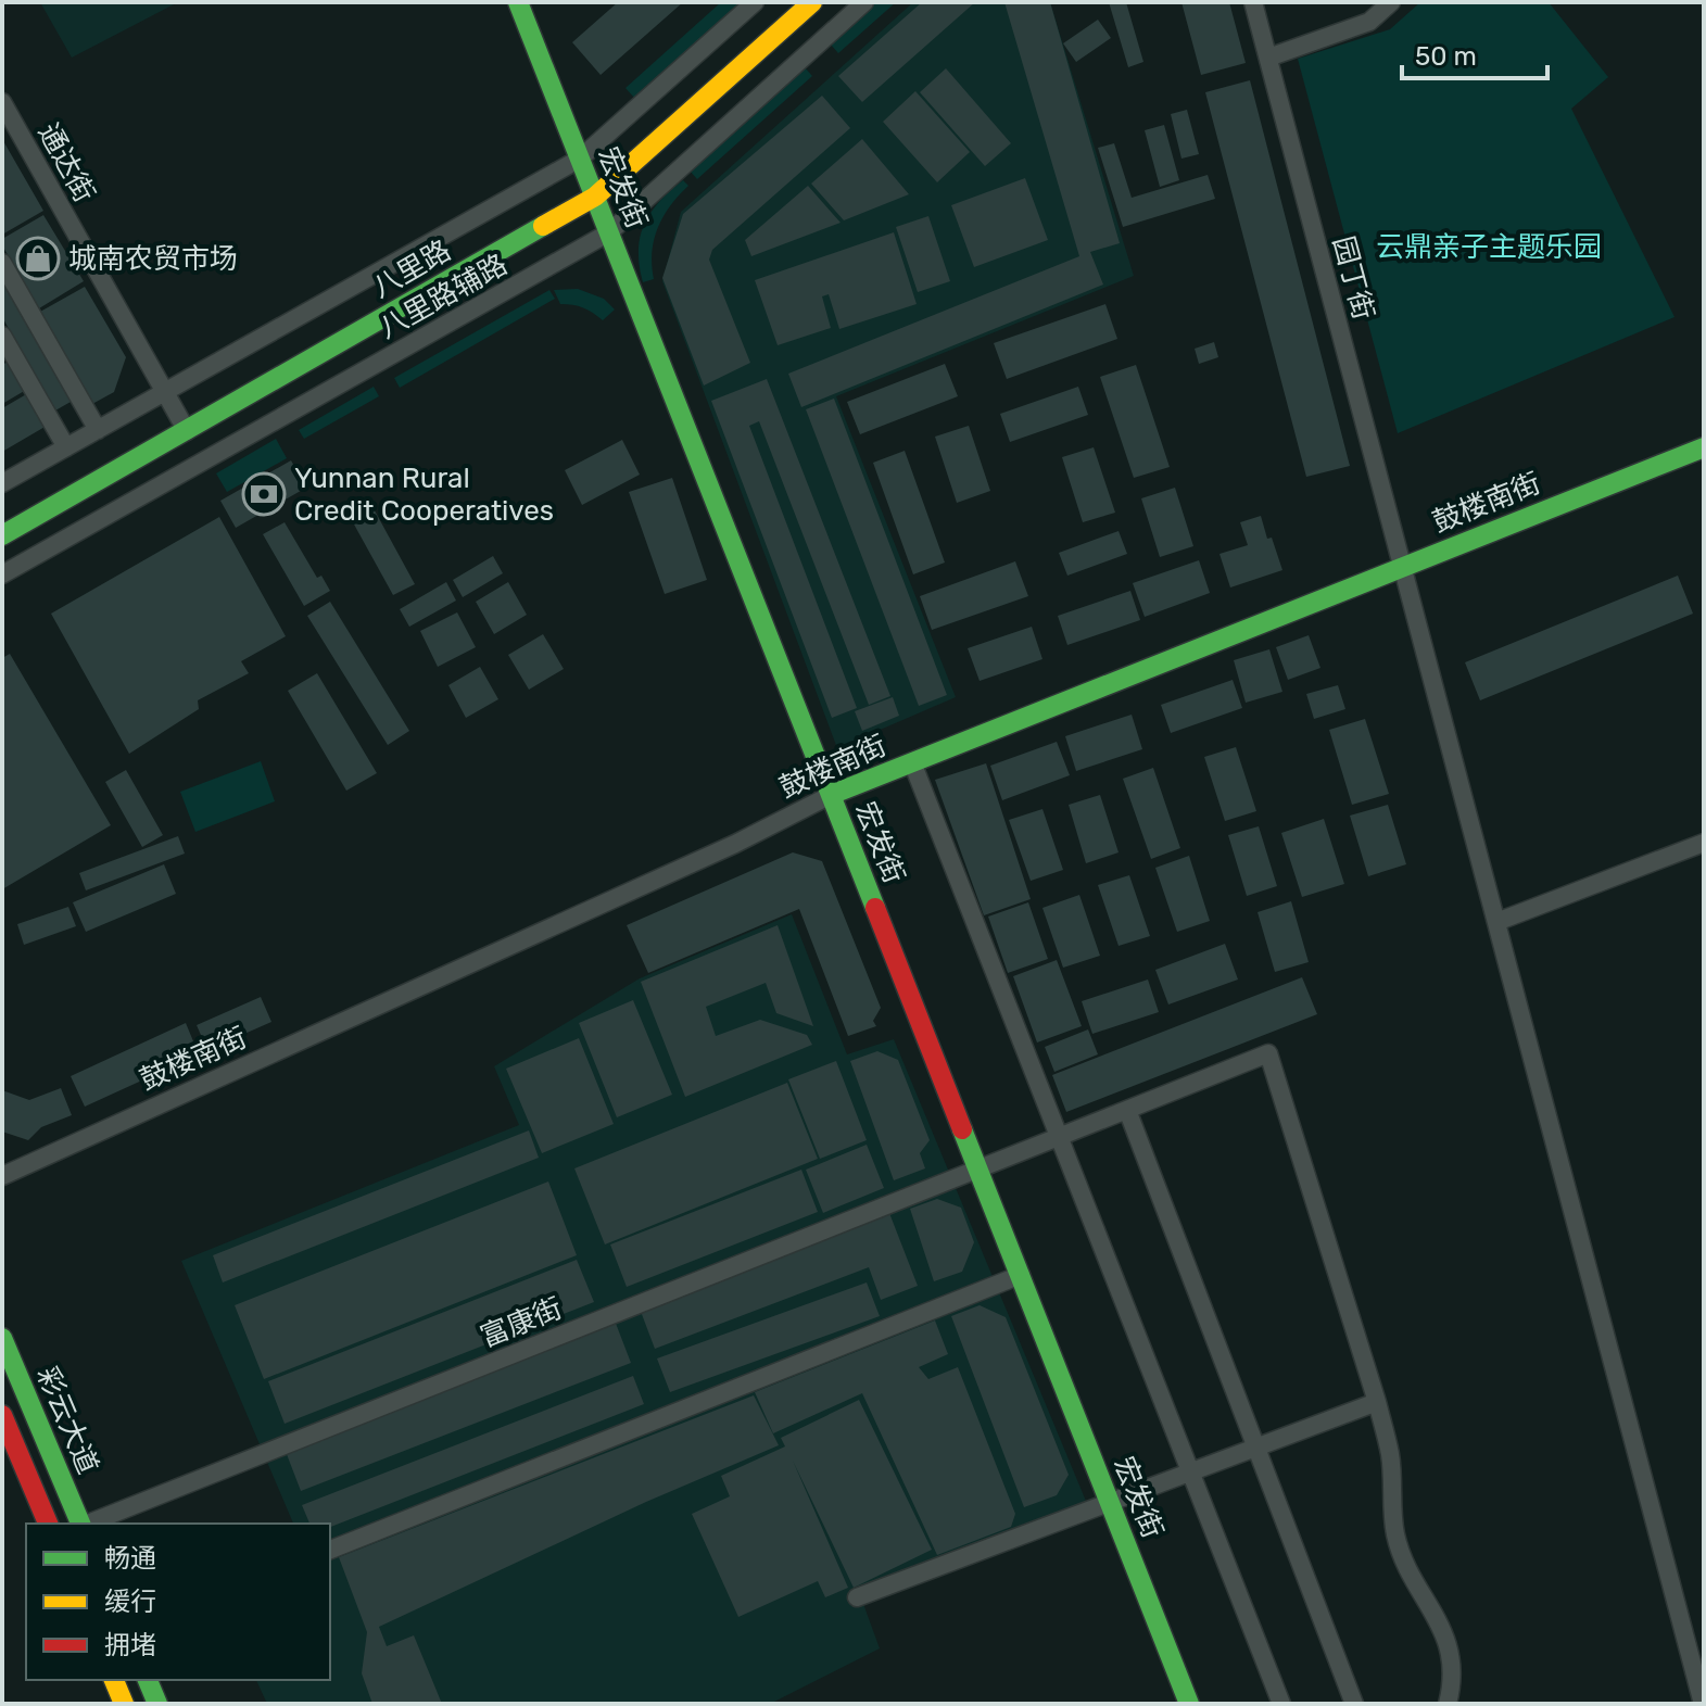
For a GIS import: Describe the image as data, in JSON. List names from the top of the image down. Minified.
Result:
{"streets":{"street":["通达街","宏发街","八里路","园丁街","八里路辅路","鼓楼南街","富康街","彩云大道"]},"crossings":[["通达街","八里路"],["通达街","八里路辅路"],["宏发街","八里路"],["宏发街","八里路辅路"],["宏发街","鼓楼南街"],["宏发街","富康街"],["园丁街","鼓楼南街"]],"parks":["云鼎亲子主题乐园"],"places":{"shop":["城南农贸市场"],"bank":["Yunnan Rural Credit Cooperatives"]},"legend":["畅通","缓行","拥堵"],"scale_bar":"50 m"}
